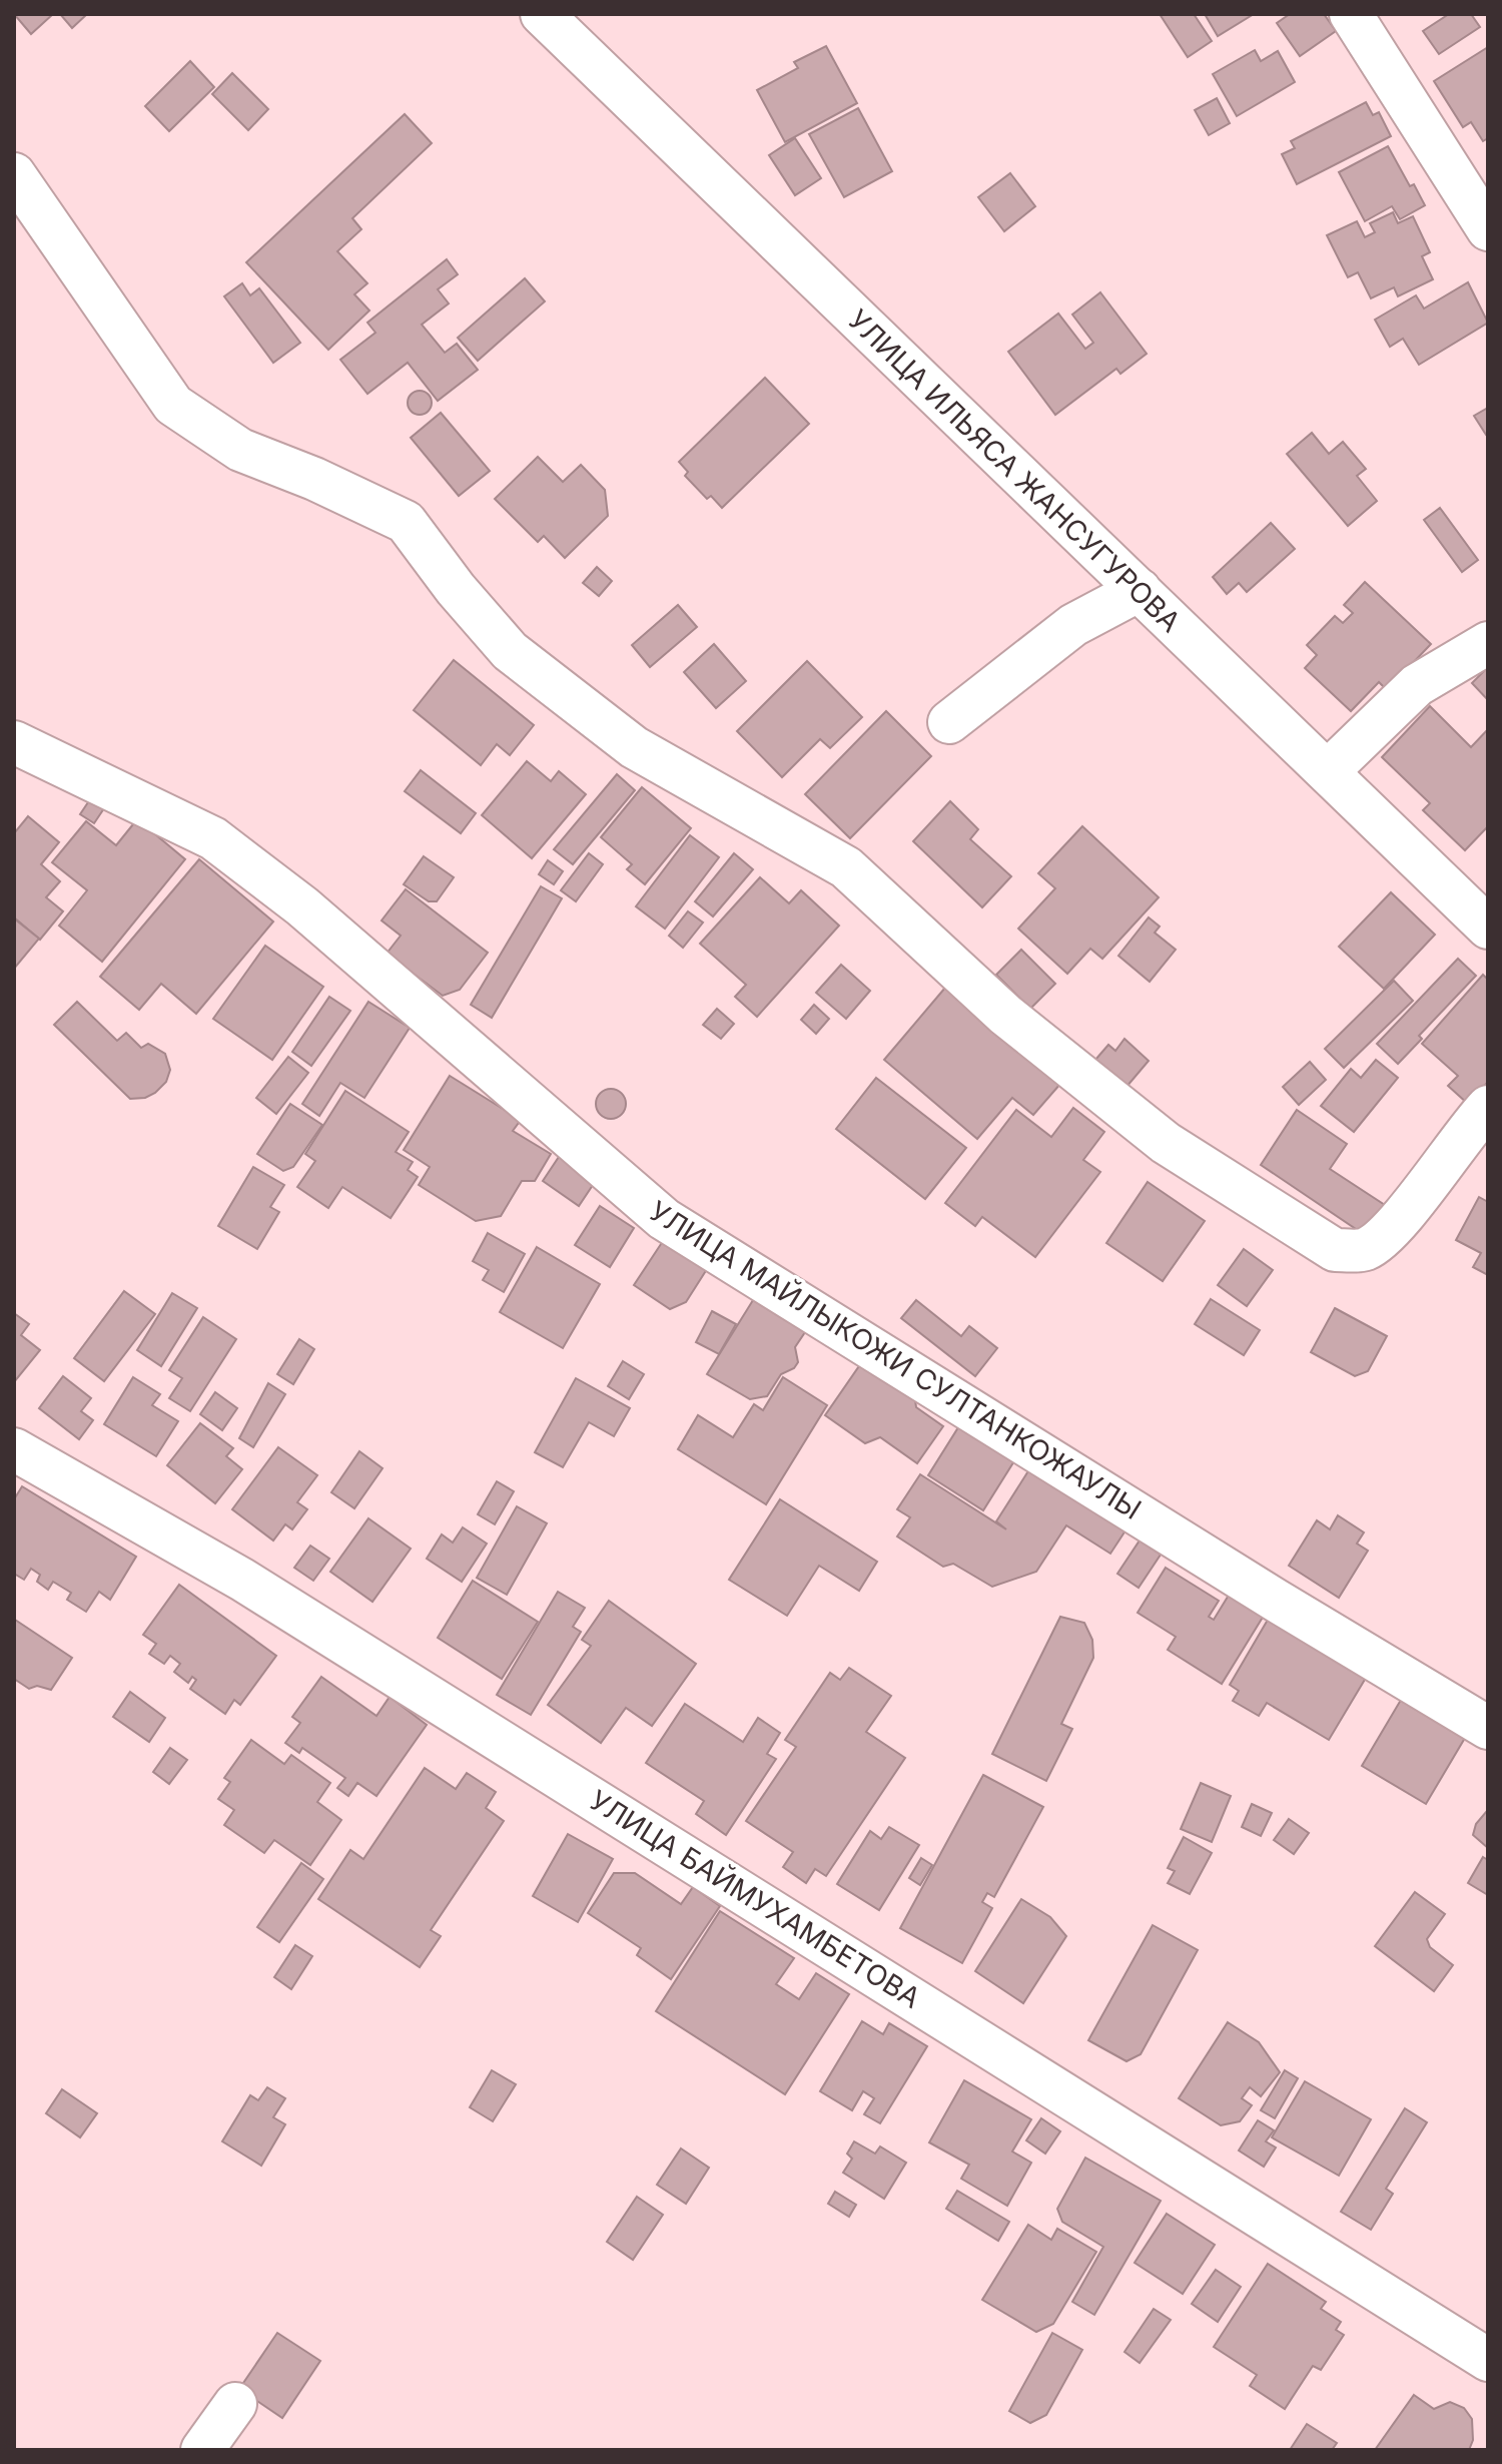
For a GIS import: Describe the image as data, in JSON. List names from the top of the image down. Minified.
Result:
{"streets":{"street":["УЛИЦА ИЛЬЯСА ЖАНСУГУРОВА","УЛИЦА МАЙЛЫКОЖИ СУЛТАНКОЖАУЛЫ","УЛИЦА БАЙМУХАМБЕТОВА"]}}
